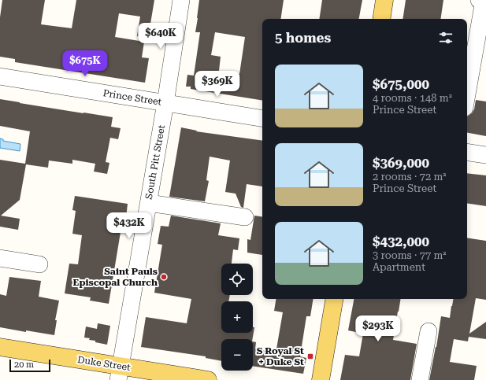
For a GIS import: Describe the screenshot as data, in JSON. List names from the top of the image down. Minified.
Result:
{"streets":{"main road":["Duke Street"],"street":["Prince Street","South Pitt Street"]},"crossings":[["Prince Street","South Pitt Street"],["South Pitt Street","Duke Street"]],"places":{"other":["Saint Pauls Episcopal Church"],"transit":["S Royal St + Duke St"]},"scale_bar":"20 m","page":{"heading":"5 homes","price":["$640K","$675K","$369K","$432K","$293K"],"list":[{"name":"$675,000","note":"4 rooms · 148 m² · Prince Street"},{"name":"$369,000","note":"2 rooms · 72 m² · Prince Street"},{"name":"$432,000","note":"3 rooms · 77 m² · Apartment"}],"map_buttons":["+","−"],"scale":"20 m"}}
